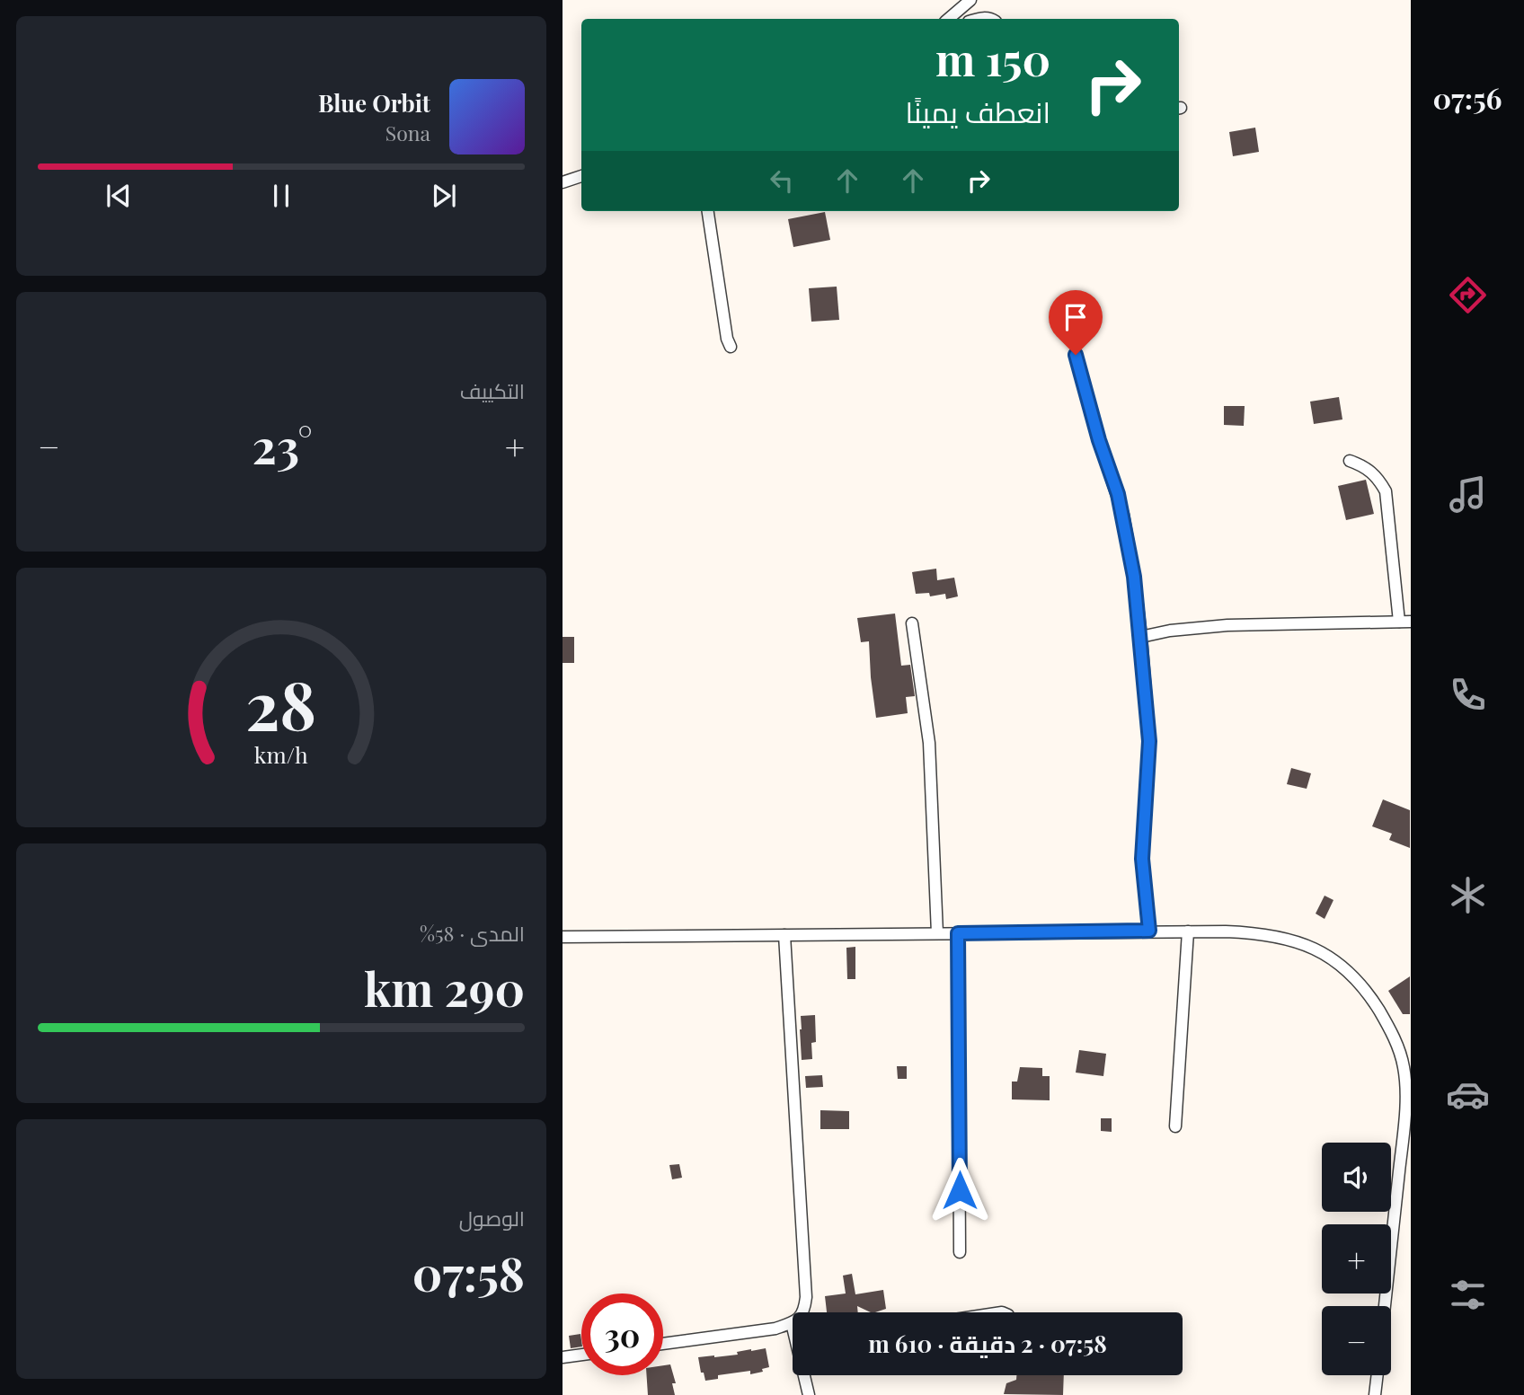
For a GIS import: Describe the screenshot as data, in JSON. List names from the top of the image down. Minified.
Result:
{"page":{"tabs":"07:56","turn":["150 m","انعطف يمينًا"],"song":["Blue Orbit","Sona"],"tile":["التكييف",["المدى · 58%","290 km"],["الوصول","07:58"]],"heat":["−","23°","+"],"map_buttons":["+","−"],"limit":"30","trip":"07:58 · 2 دقيقة · 610 m","gauge":["28","km/h"]}}
